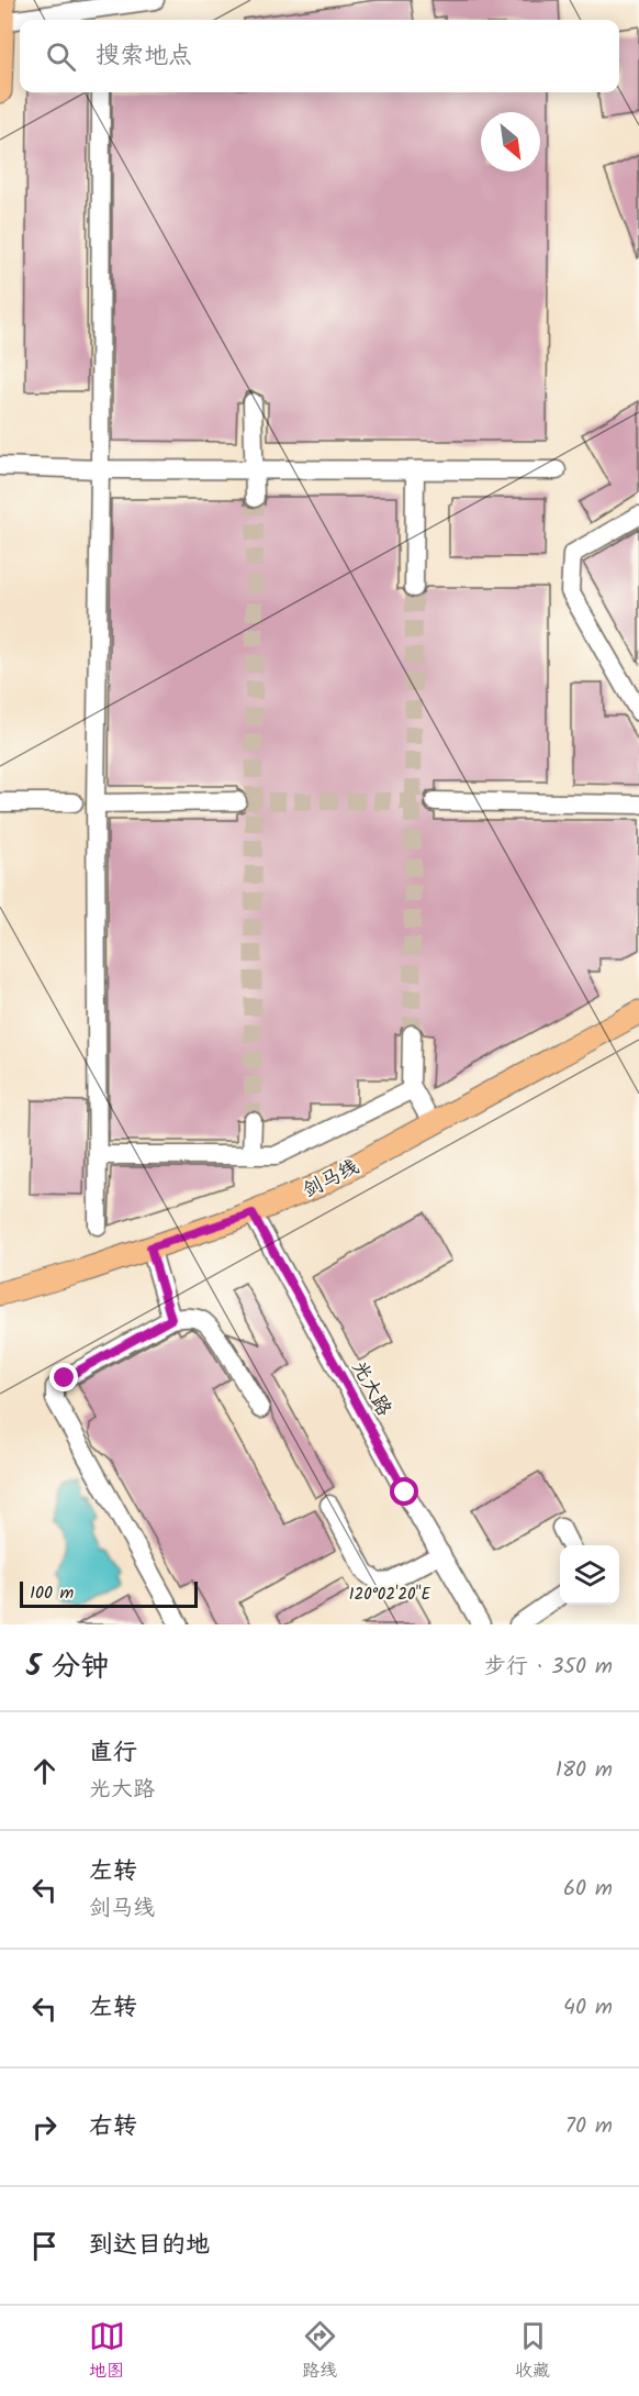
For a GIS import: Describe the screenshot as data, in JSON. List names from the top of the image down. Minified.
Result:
{"streets":{"main road":["剑马线"],"street":["光大路"]},"crossings":[["剑马线","光大路"]],"scale_bar":"100 m","north":"bottom right","page":{"search":"搜索地点","scale":"100 m","heading":["5 分钟","步行 · 350 m"],"list":[["直行","光大路","180 m"],["左转","剑马线","60 m"],["左转","40 m"],["右转","70 m"],"到达目的地"],"nav":["地图","路线","收藏"]},"coordinates":["120°02'20\"E"]}
